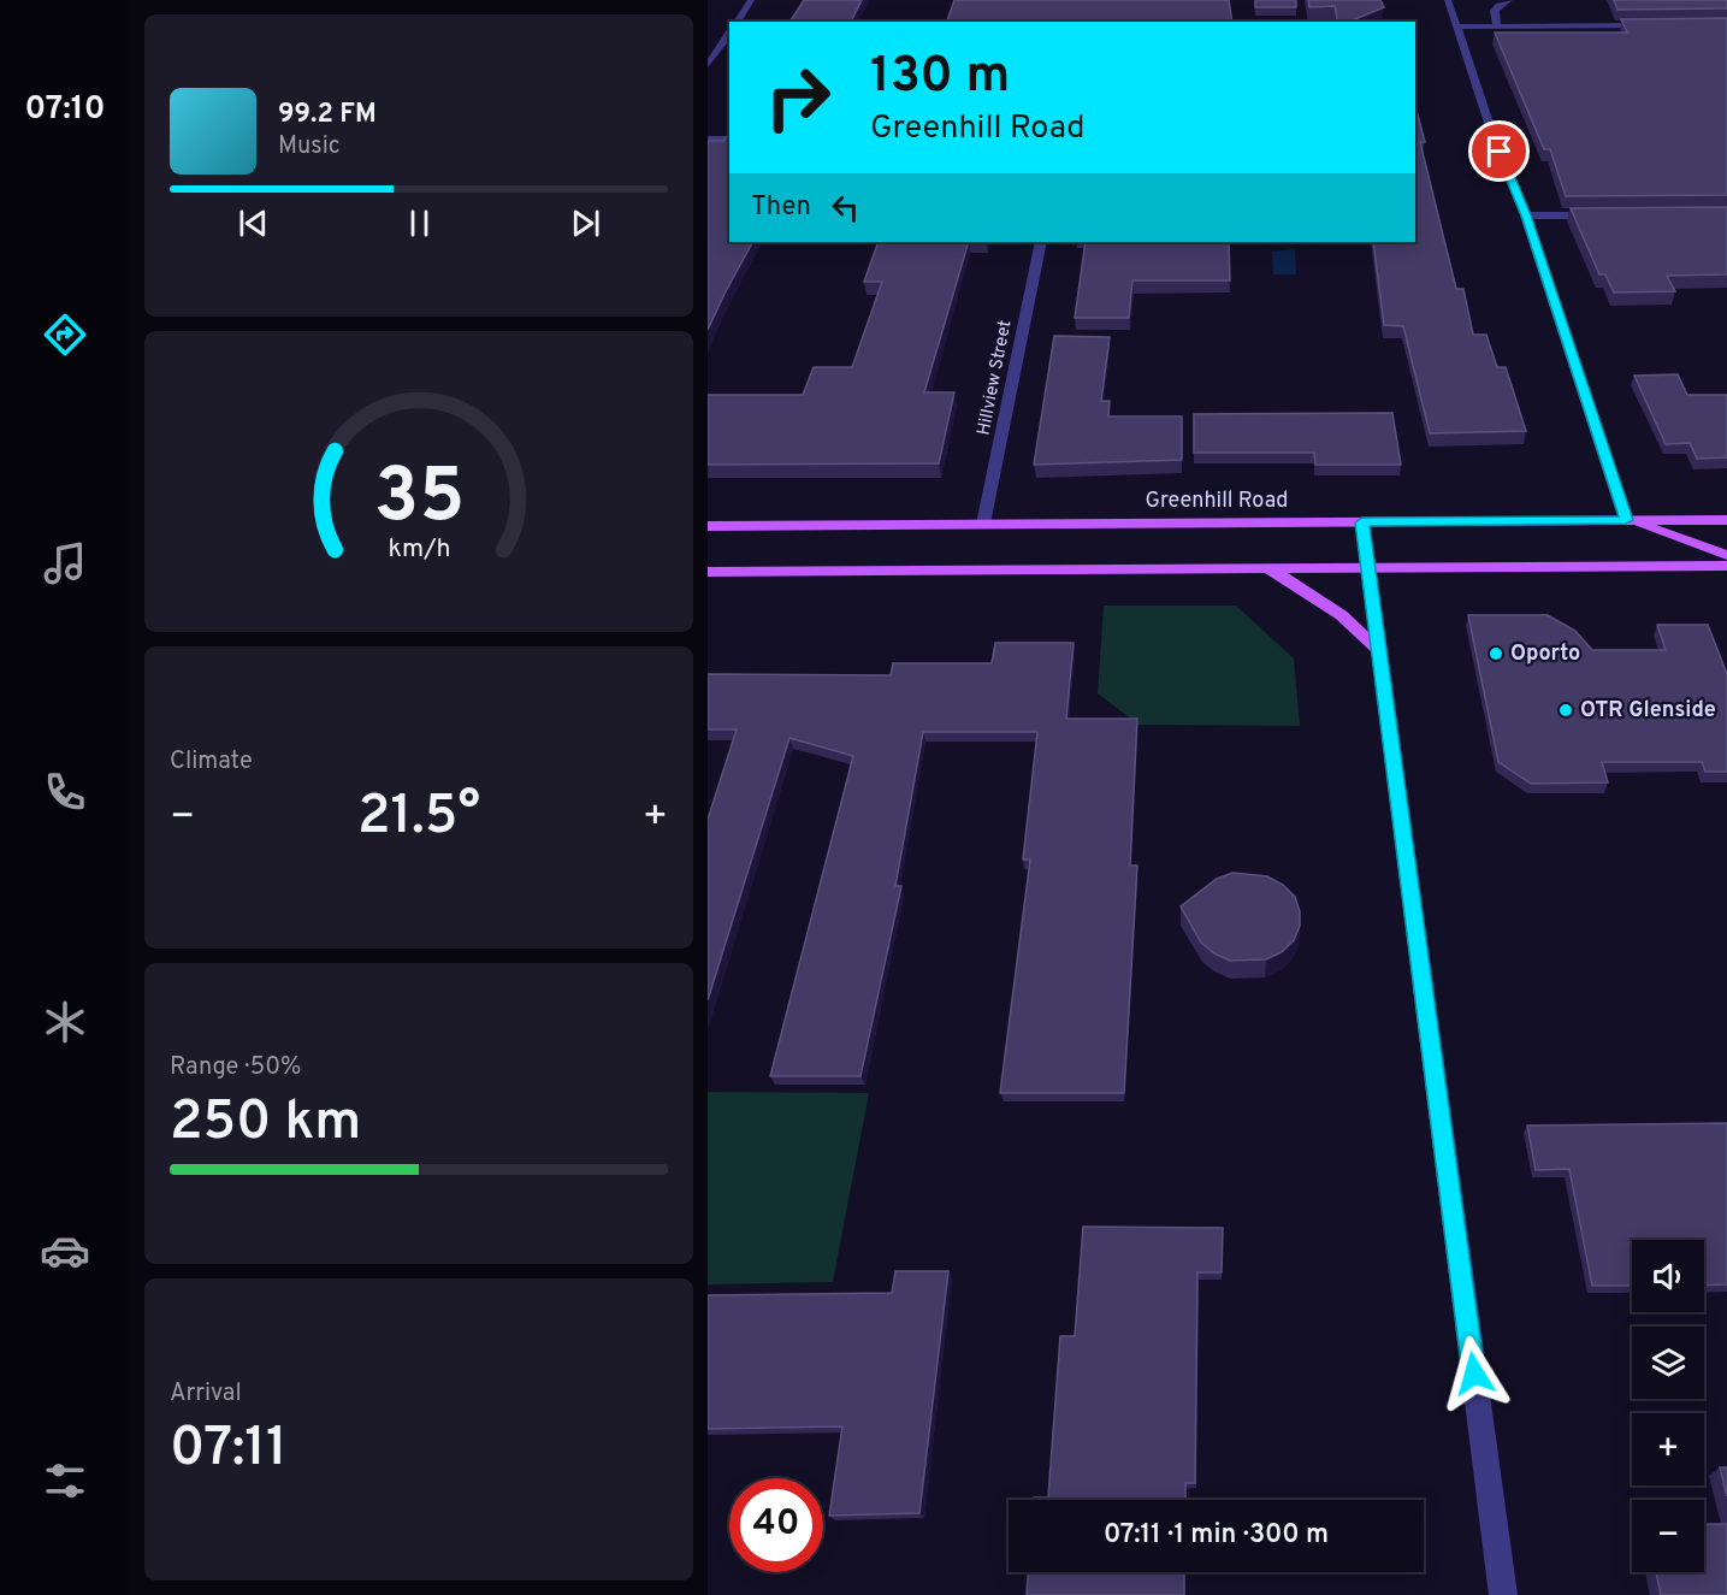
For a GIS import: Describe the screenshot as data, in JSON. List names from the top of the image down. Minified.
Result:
{"streets":{"main road":["Greenhill Road"],"street":["Hillview Street"]},"crossings":[["Hillview Street","Greenhill Road"]],"places":["Oporto","OTR Glenside"],"page":{"tabs":"07:10","turn":["130 m","Greenhill Road"],"song":["99.2 FM","Music"],"then":"Then","tile":["Climate",["Range · 50%","250 km"],["Arrival","07:11"]],"heat":["−","21.5°","+"],"map_buttons":["+","−"],"limit":"40","trip":"07:11 · 1 min · 300 m","gauge":["35","km/h"]}}
